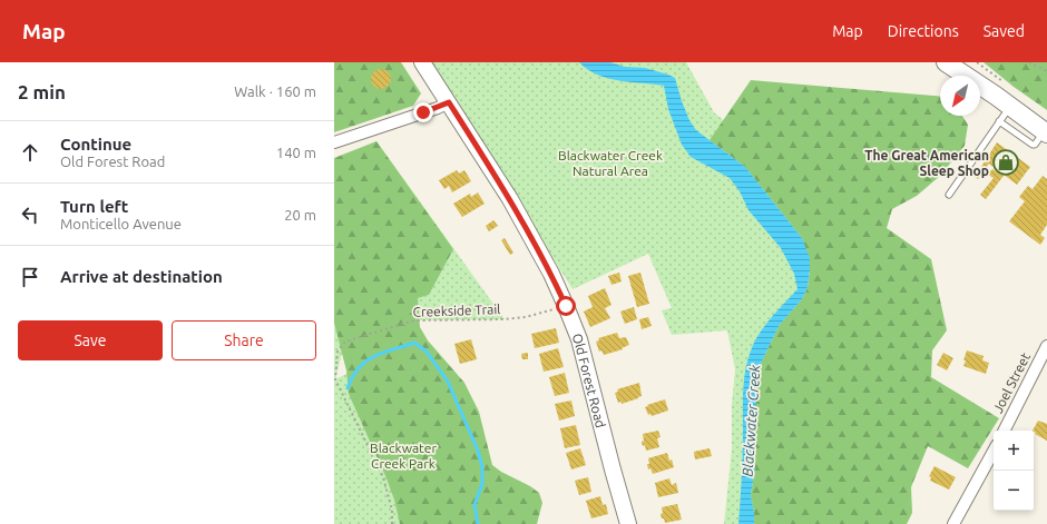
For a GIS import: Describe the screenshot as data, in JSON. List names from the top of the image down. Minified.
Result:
{"streets":{"main road":["Old Forest Road"],"street":["Joel Street"],"path":["Creekside Trail"]},"water":["Blackwater Creek"],"parks":["Blackwater Creek Natural Area","Blackwater Creek Park"],"places":{"shop":["The Great American Sleep Shop"]},"north":"bottom left","page":{"header":"Map","nav":["Map","Directions","Saved"],"heading":["2 min","Walk · 160 m"],"list":[["Continue","Old Forest Road","140 m"],["Turn left","Monticello Avenue","20 m"],"Arrive at destination"],"buttons":["Save","Share"],"map_buttons":["+","−"]}}
